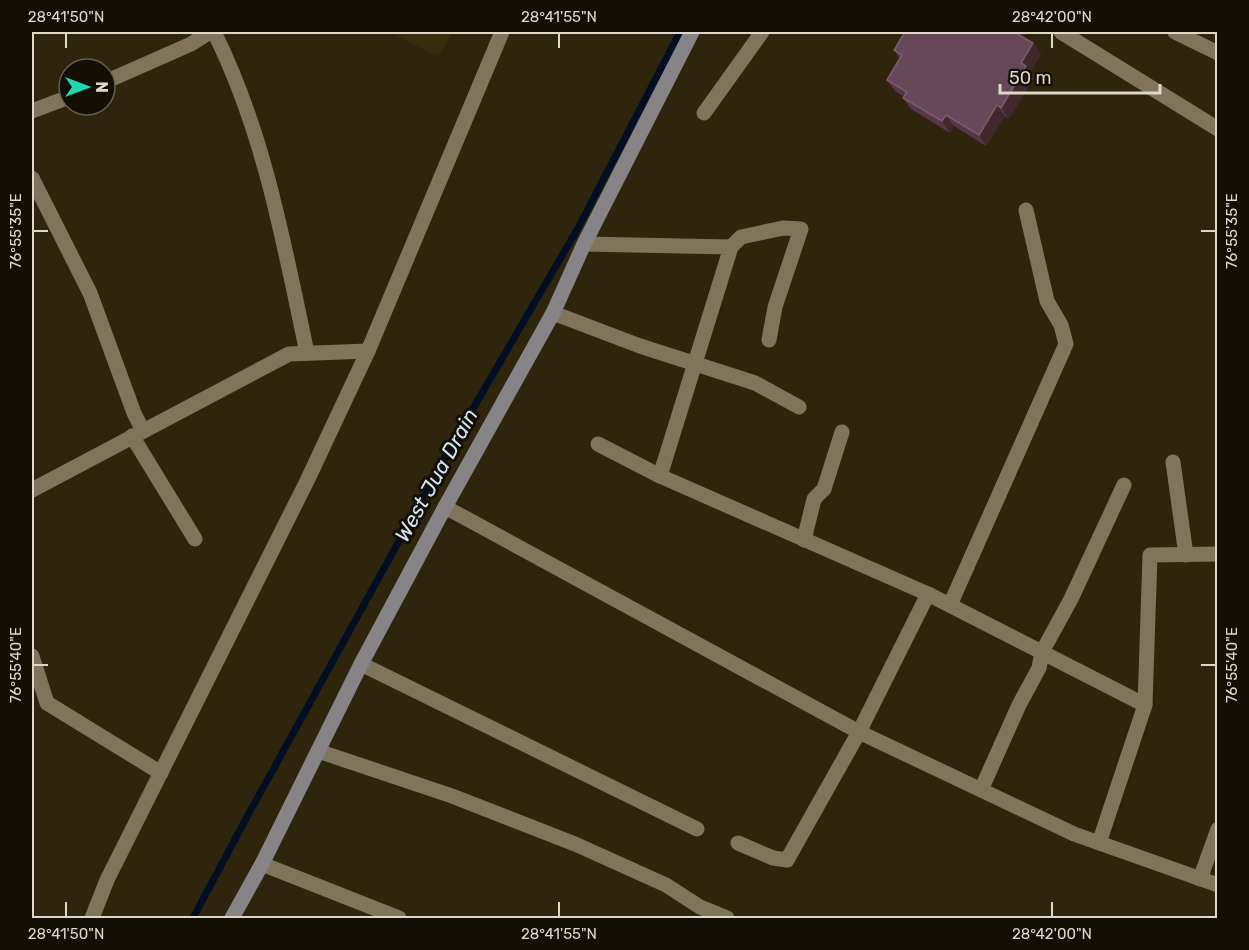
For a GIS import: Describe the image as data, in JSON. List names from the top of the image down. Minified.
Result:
{"water":["West Jua Drain"],"scale_bar":"50 m","north":"right","coordinates":["28°41'50\"N","28°41'55\"N","28°42'00\"N","76°55'35\"E","76°55'40\"E"]}
